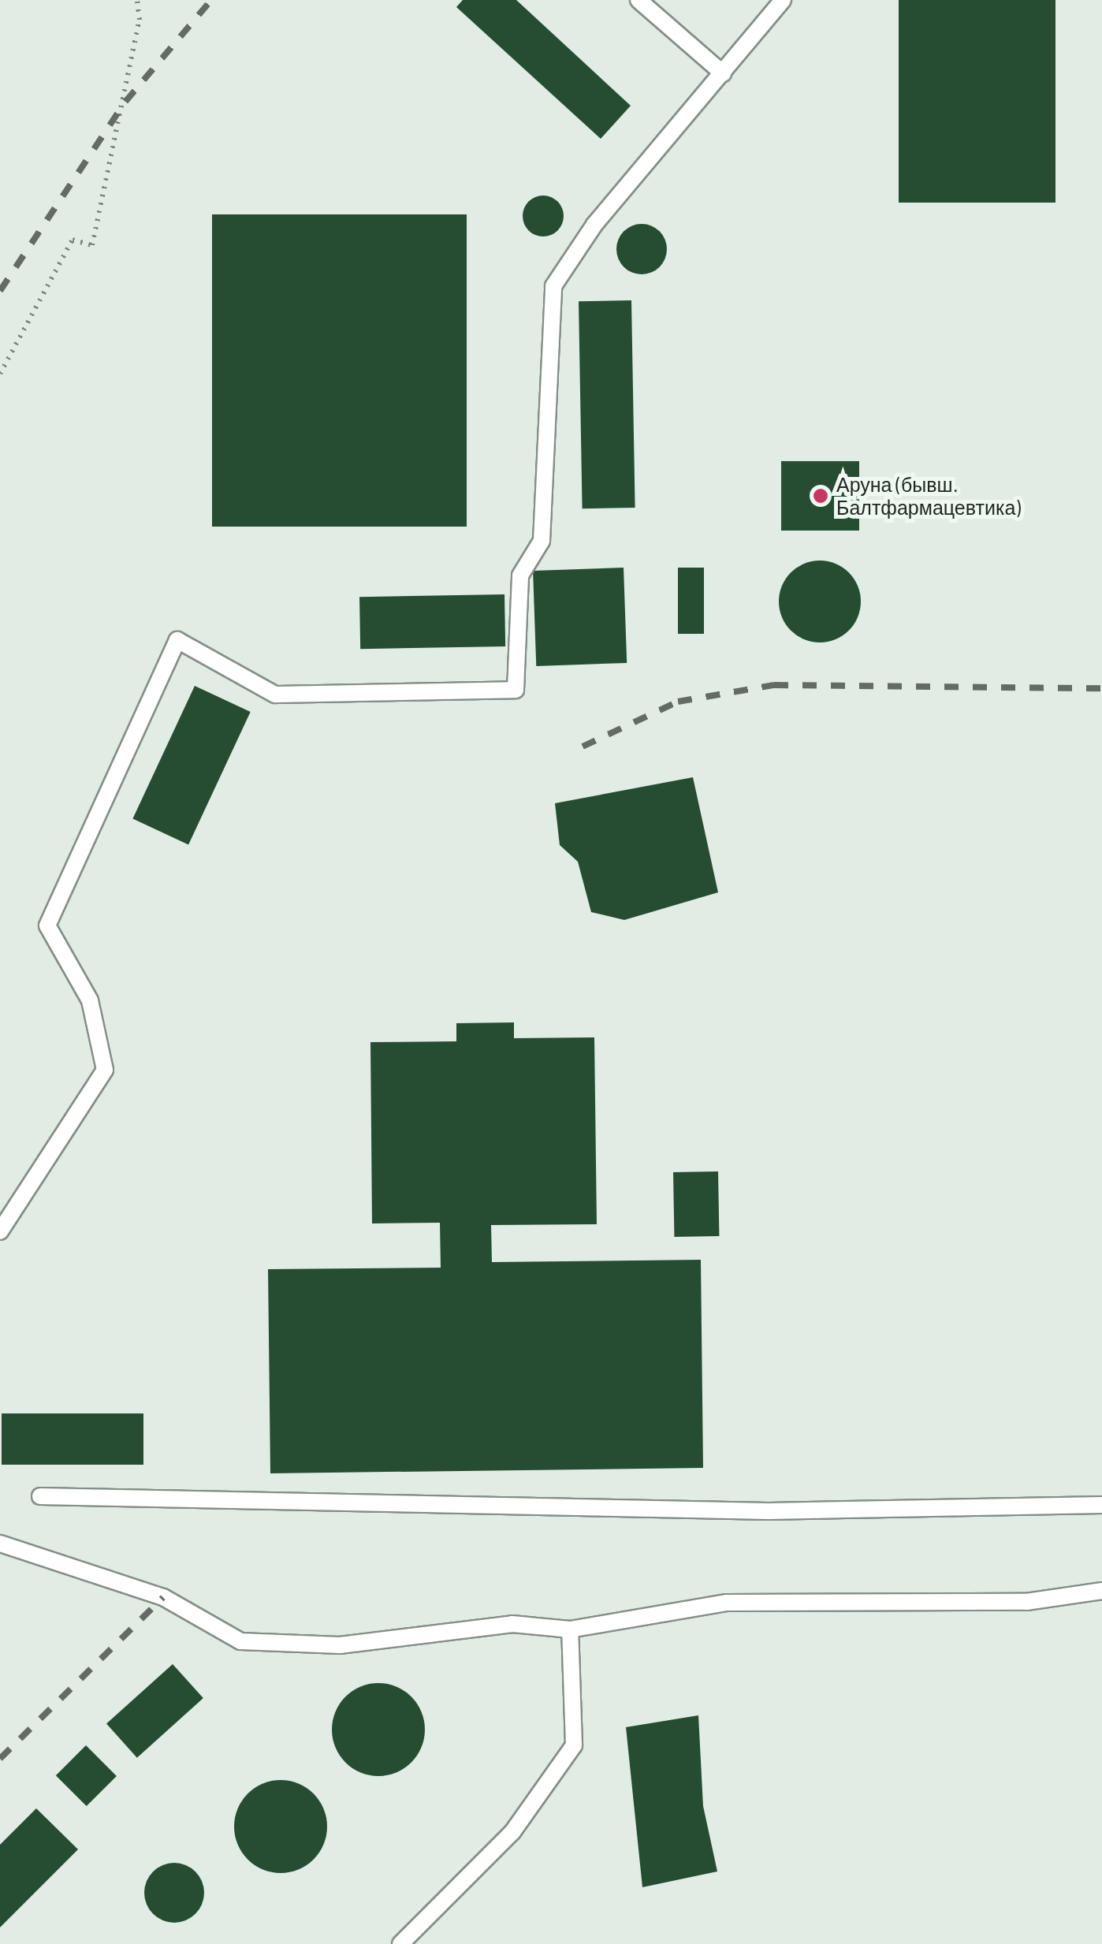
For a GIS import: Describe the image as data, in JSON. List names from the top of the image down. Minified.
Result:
{"places":["Аруна (бывш. Балтфармацевтика)"]}
